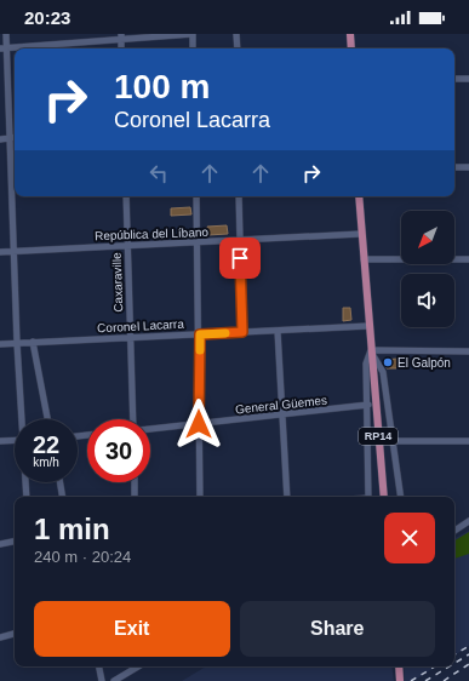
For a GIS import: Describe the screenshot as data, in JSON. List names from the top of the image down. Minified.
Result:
{"streets":{"main road":["RP14"],"street":["República del Líbano","Caxaraville","Coronel Lacarra","General Güemes"]},"crossings":[["República del Líbano","Caxaraville"],["República del Líbano","RP14"],["Caxaraville","Coronel Lacarra"],["Coronel Lacarra","RP14"]],"places":["El Galpón"],"north":"bottom left","page":{"status":"20:23","turn":["100 m","Coronel Lacarra"],"speed":"22 km/h","limit":"30","heading":["1 min","240 m · 20:24"],"buttons":["Exit","Share"]}}
